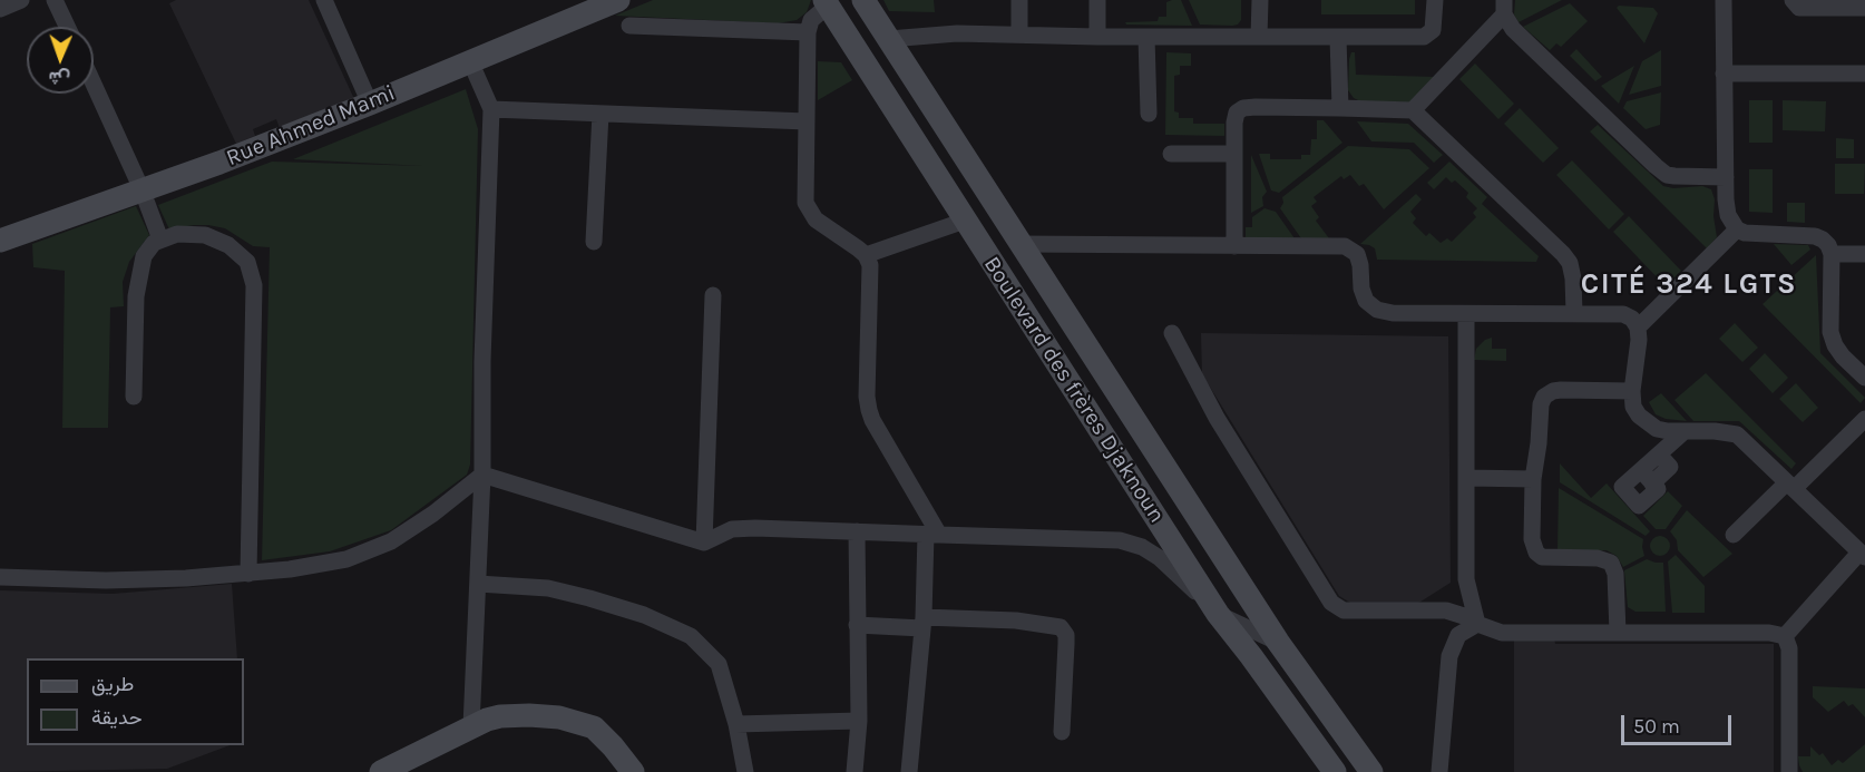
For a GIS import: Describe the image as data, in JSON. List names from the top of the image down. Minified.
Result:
{"streets":{"street":["Rue Ahmed Mami","Boulevard des frères Djaknoun"]},"districts":["CITÉ 324 LGTS"],"legend":["طريق","حديقة"],"scale_bar":"50 m","north":"bottom"}
